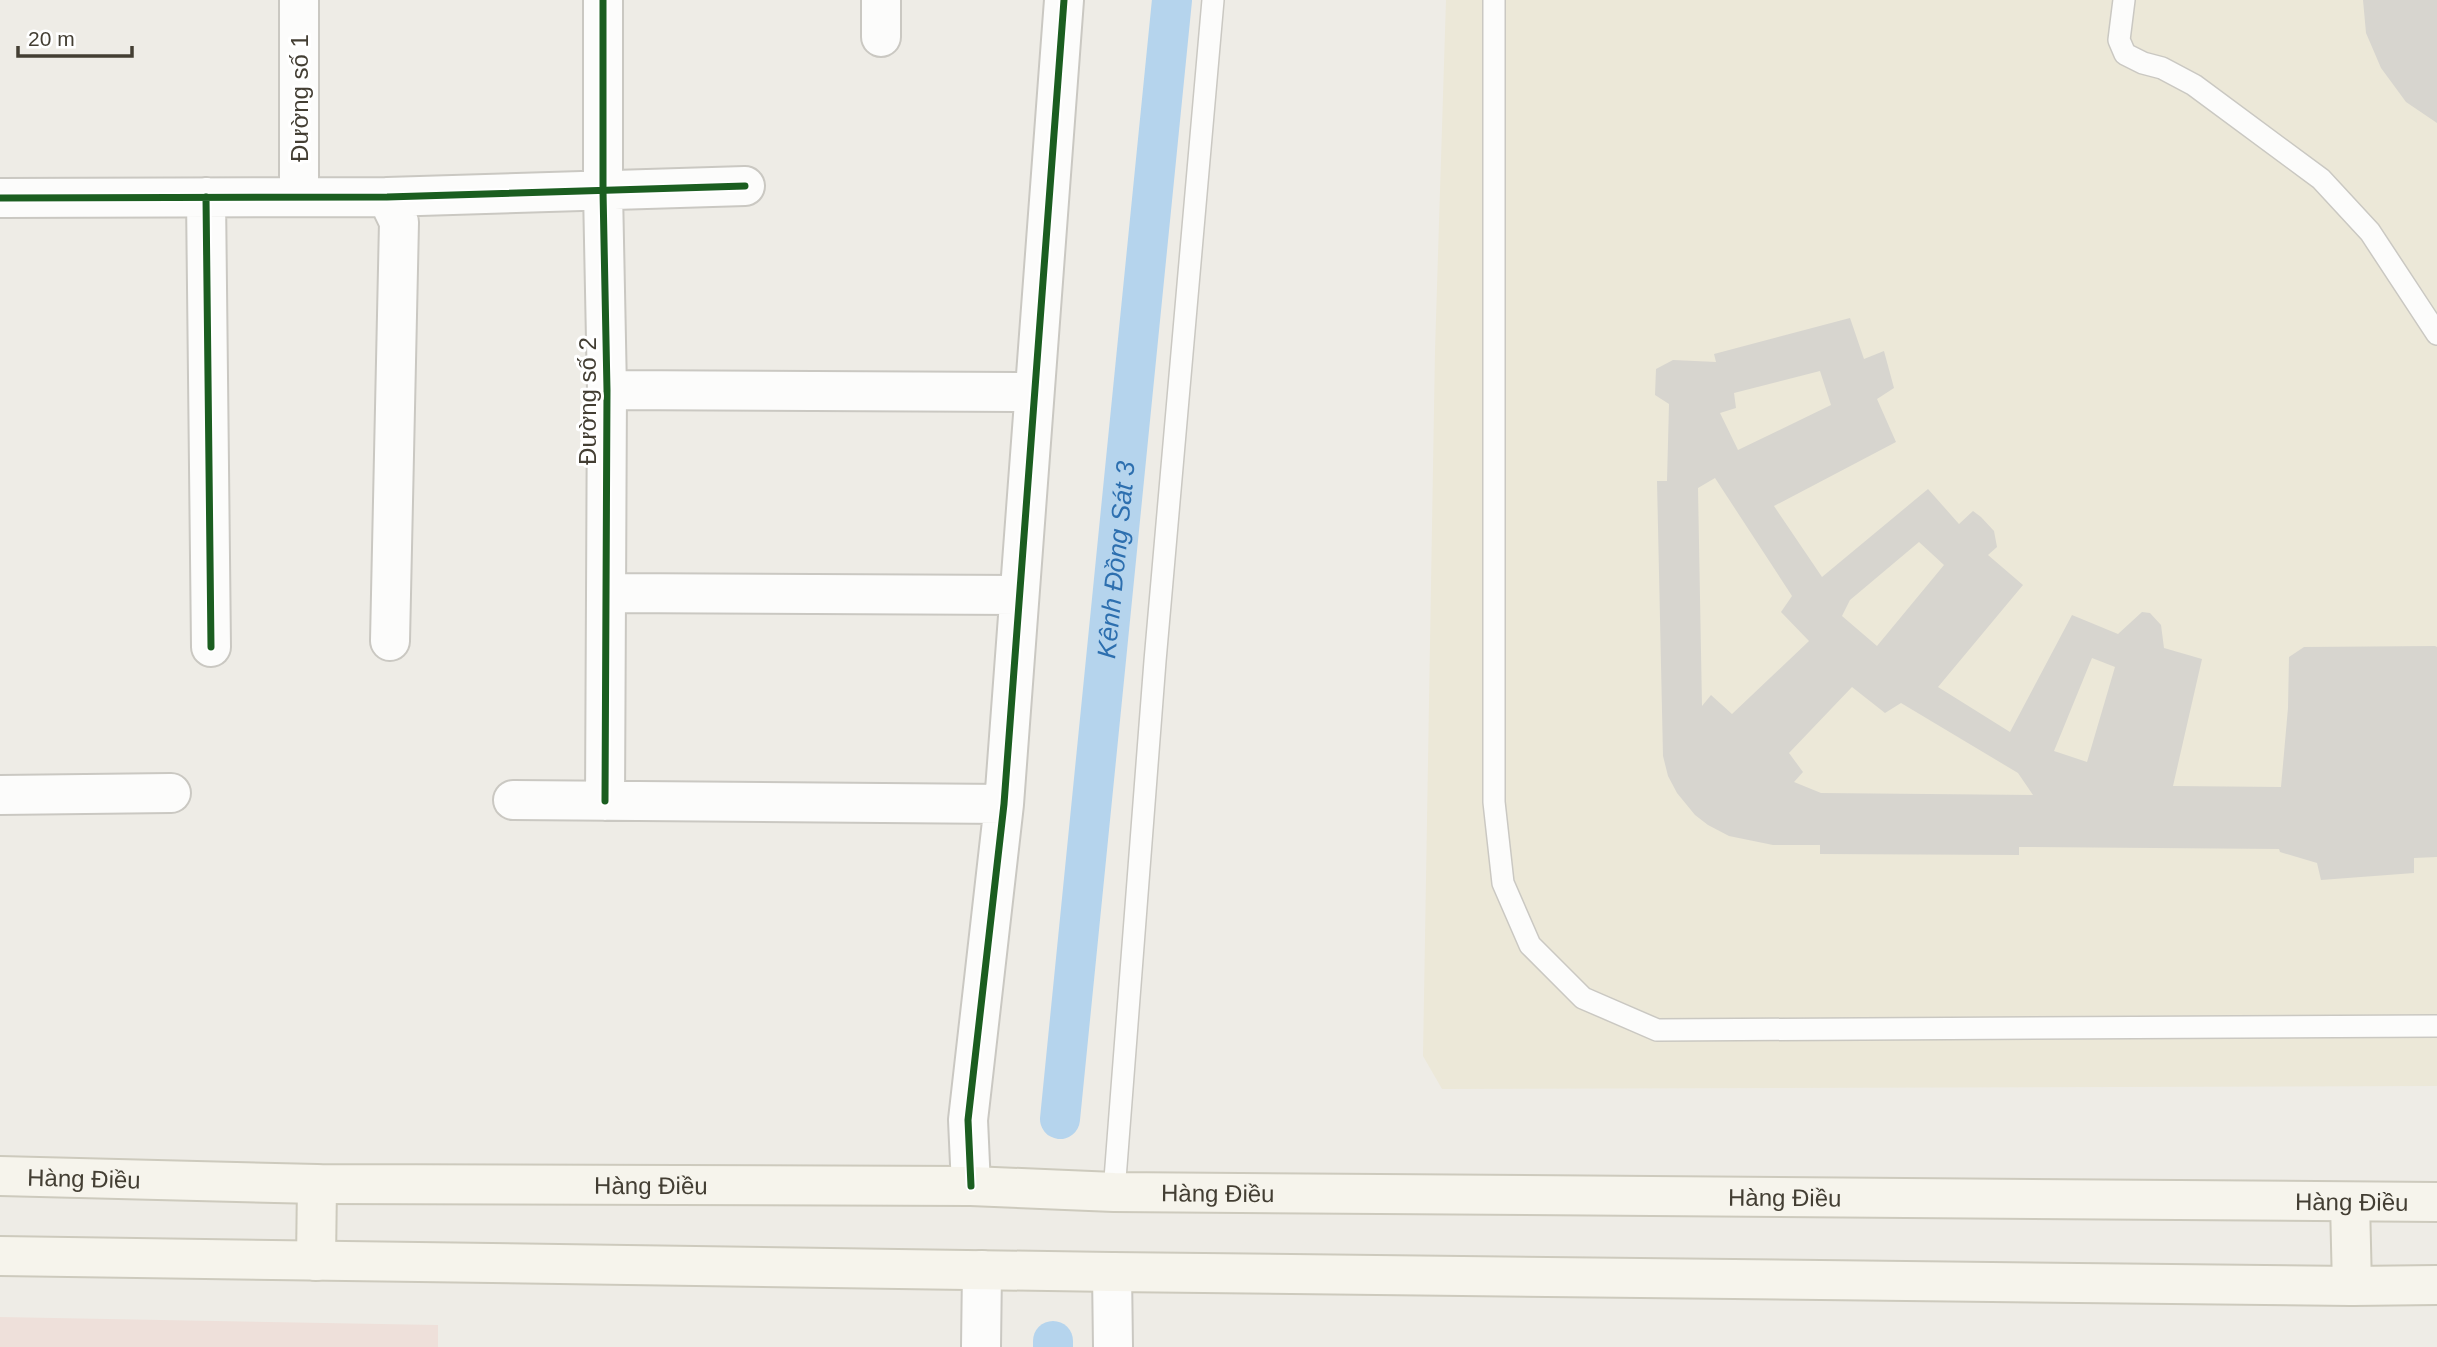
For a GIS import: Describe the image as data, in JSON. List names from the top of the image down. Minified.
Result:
{"streets":{"main road":["Hàng Điều"],"street":["Đường số 1","Đường số 2"]},"water":["Kênh Đồng Sát 3"],"scale_bar":"20 m"}
